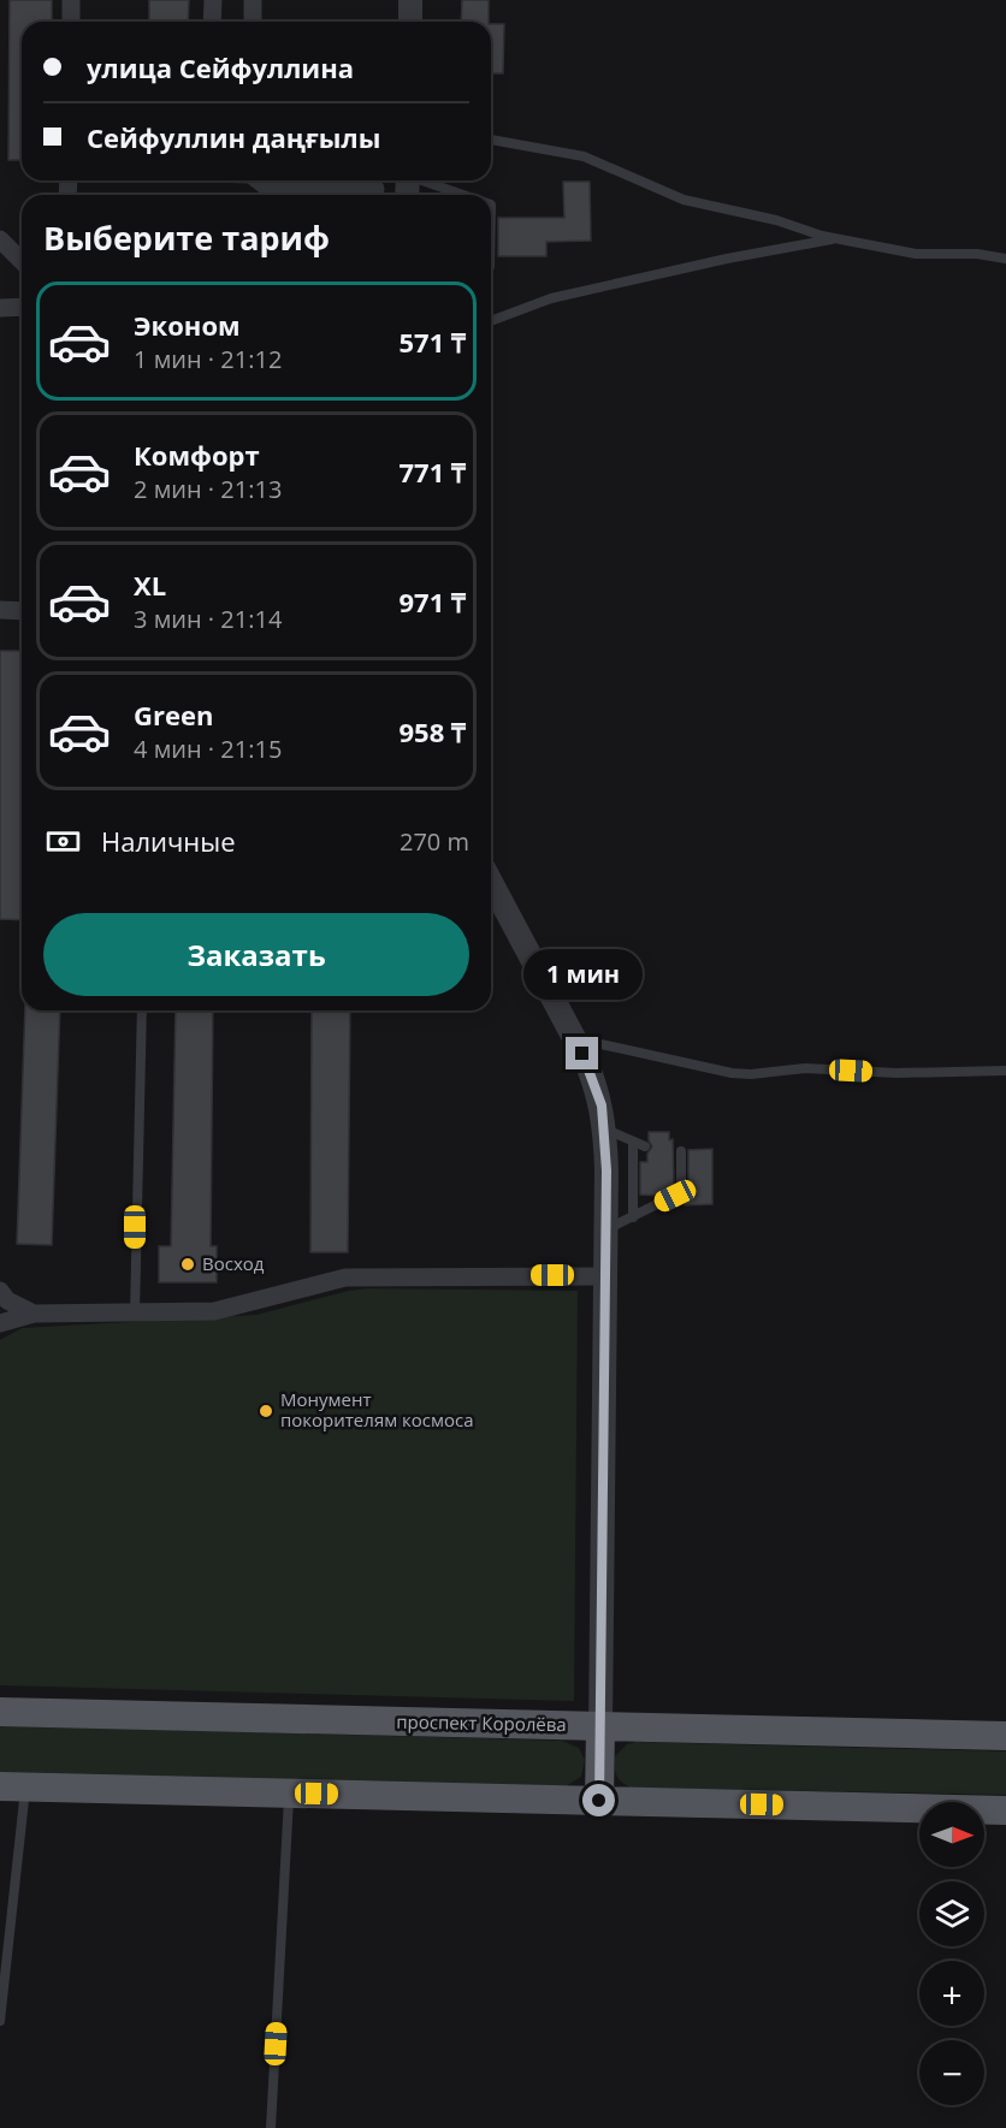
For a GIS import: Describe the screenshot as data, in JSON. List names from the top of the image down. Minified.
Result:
{"streets":{"main road":["проспект Королёва"]},"places":["Восход","Монумент покорителям космоса"],"north":"right","page":{"banner":["улица Сейфуллина","Сейфуллин даңғылы"],"heading":"Выберите тариф","list":[{"name":"Эконом","note":"1 мин · 21:12","value":"571 ₸"},{"name":"Комфорт","note":"2 мин · 21:13","value":"771 ₸"},{"name":"XL","note":"3 мин · 21:14","value":"971 ₸"},{"name":"Green","note":"4 мин · 21:15","value":"958 ₸"}],"pay":["Наличные","270 m"],"buttons":"Заказать","bubble":"1 мин","map_buttons":["+","−"]}}
